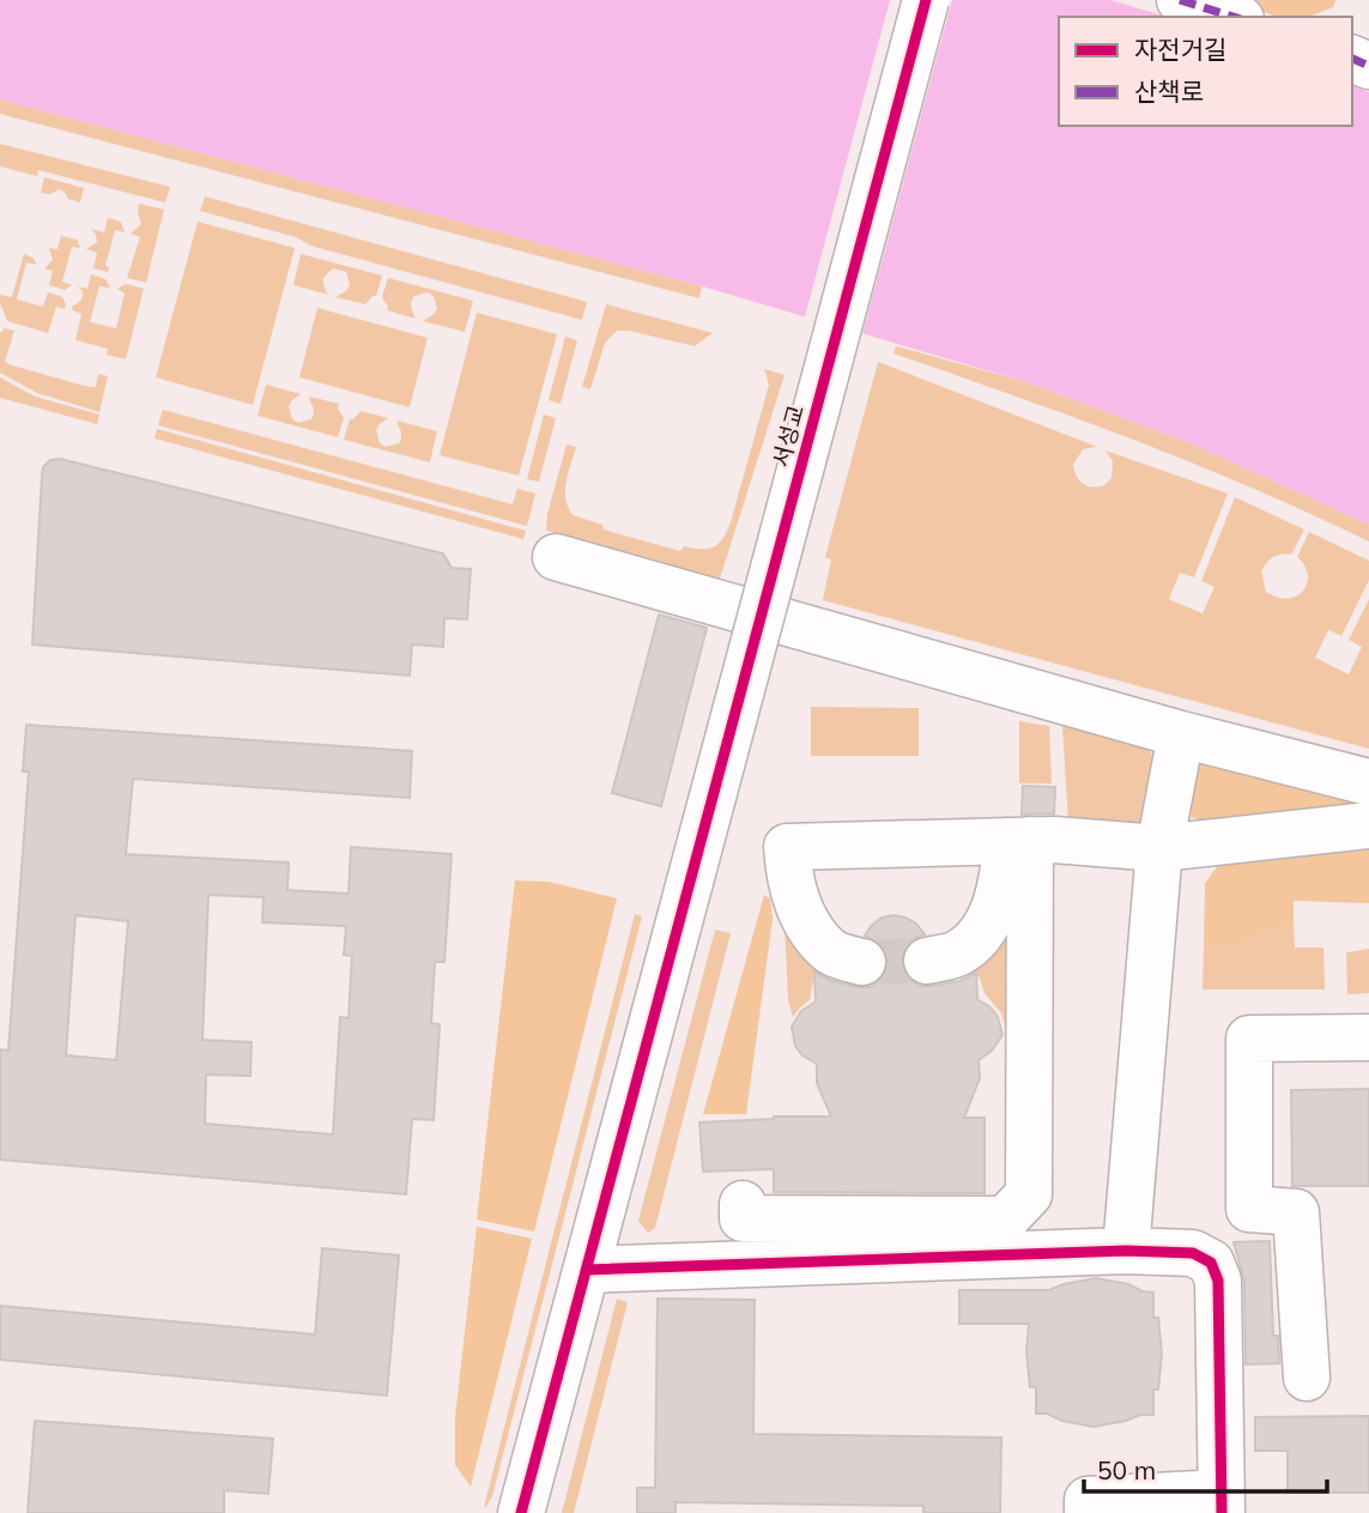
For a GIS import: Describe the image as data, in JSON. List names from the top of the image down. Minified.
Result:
{"streets":{"street":["서성교"]},"legend":["자전거길","산책로"],"scale_bar":"50 m"}
